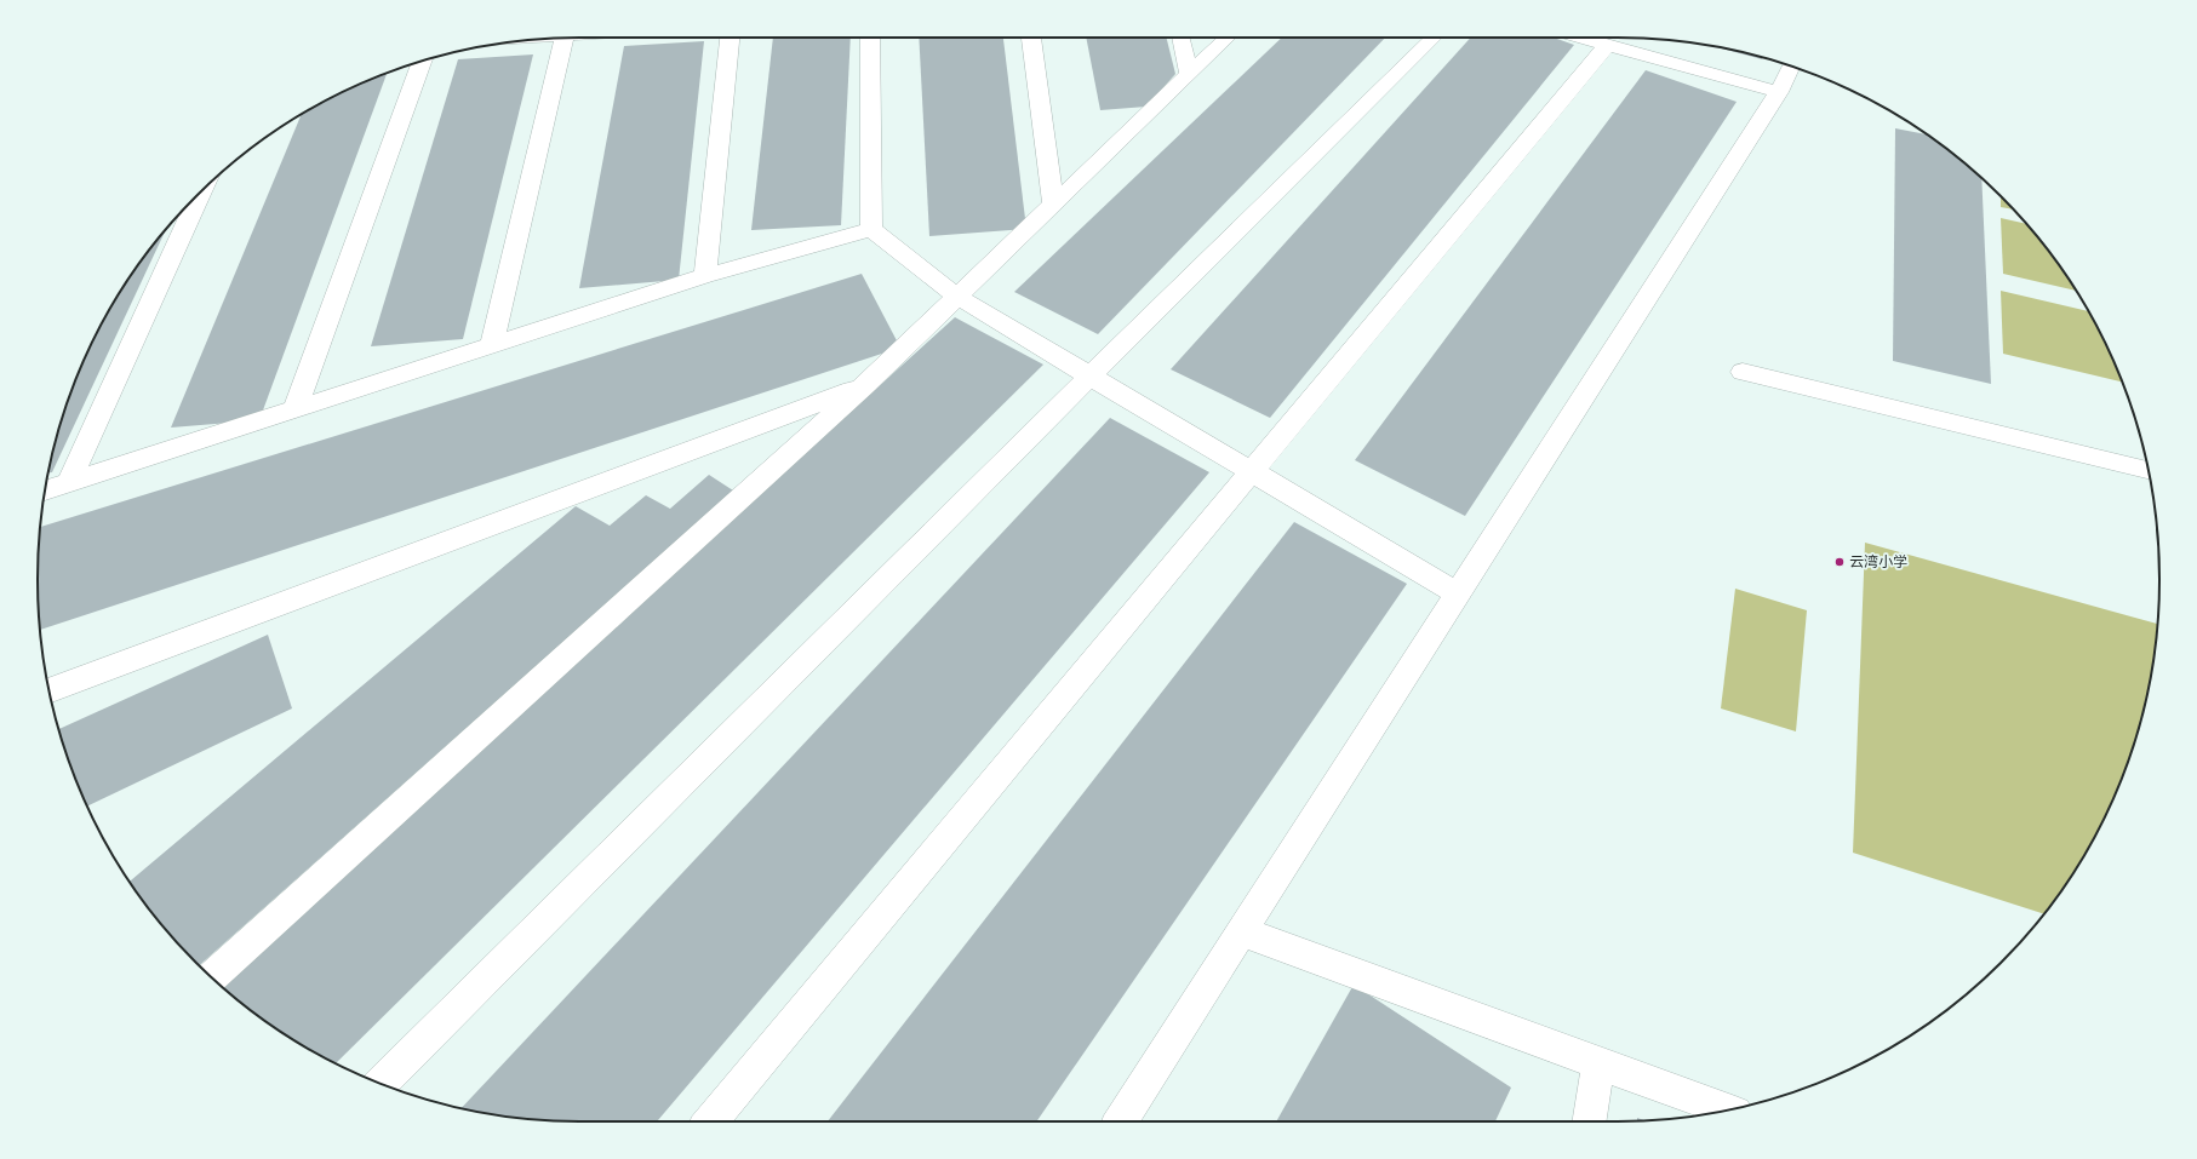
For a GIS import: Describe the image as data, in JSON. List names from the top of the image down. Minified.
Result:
{"places":["云湾小学"]}
